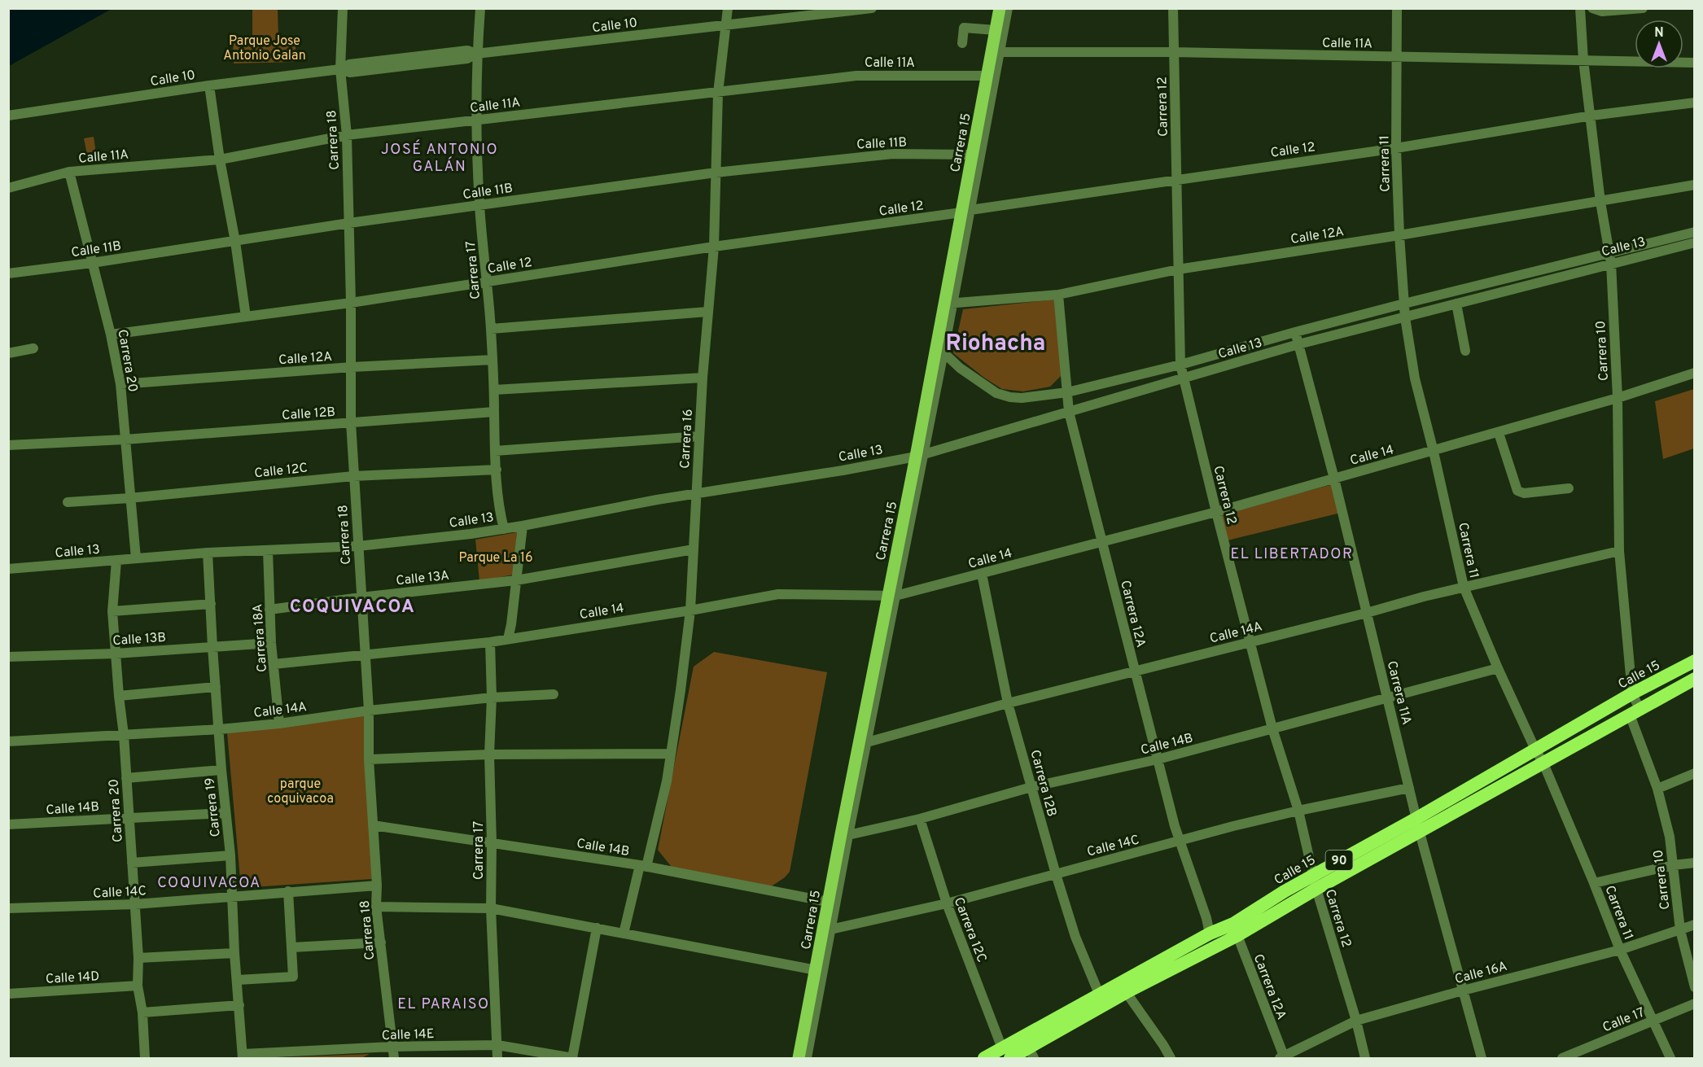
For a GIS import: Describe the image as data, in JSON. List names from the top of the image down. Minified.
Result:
{"streets":{"highway":["Calle 15","90"],"main road":["Carrera 15"],"street":["Calle 10","Calle 11A","Carrera 12","Carrera 18","Calle 11B","Calle 12","Carrera 11","Calle 12A","Calle 13","Carrera 17","Carrera 10","Carrera 20","Calle 12B","Carrera 16","Calle 14","Calle 12C","Calle 13A","Carrera 12A","Calle 14A","Calle 13B","Carrera 18A","Carrera 11A","Calle 14B","Carrera 12B","Carrera 19","Calle 14C","Carrera 12C","Calle 16A","Calle 14D","Calle 17","Calle 14E"]},"crossings":[["Calle 10","Carrera 18"],["Calle 10","Carrera 17"],["Calle 10","Carrera 16"],["Calle 11A","Carrera 12"],["Calle 11A","Carrera 18"],["Calle 11A","Carrera 15"],["Calle 11A","Carrera 11"],["Calle 11A","Carrera 17"],["Calle 11A","Carrera 10"],["Calle 11A","Carrera 20"],["Calle 11A","Carrera 16"],["Carrera 12","Calle 12"],["Carrera 12","Calle 12A"],["Carrera 12","Calle 13"],["Carrera 12","Calle 14"],["Carrera 12","Calle 14A"],["Carrera 12","Calle 15"],["Carrera 12","Calle 14B"],["Carrera 12","Calle 14C"],["Carrera 12","Calle 16A"],["Carrera 18","Calle 11B"],["Carrera 18","Calle 12"],["Carrera 18","Calle 12A"],["Carrera 18","Calle 13"],["Carrera 18","Calle 12B"],["Carrera 18","Calle 14"],["Carrera 18","Calle 12C"],["Carrera 18","Calle 13A"],["Carrera 18","Calle 14A"],["Carrera 18","Calle 14B"],["Carrera 18","Calle 14E"],["Calle 11B","Carrera 15"],["Calle 11B","Carrera 17"],["Calle 11B","Carrera 20"],["Calle 11B","Carrera 16"],["Carrera 15","Calle 12"],["Carrera 15","Calle 12A"],["Carrera 15","Calle 13"],["Carrera 15","Calle 14"],["Carrera 15","Calle 14A"],["Carrera 15","Calle 14B"],["Carrera 15","Calle 14C"],["Calle 12","Carrera 11"],["Calle 12","Carrera 17"],["Calle 12","Carrera 10"],["Calle 12","Carrera 20"],["Calle 12","Carrera 16"],["Carrera 11","Calle 12A"],["Carrera 11","Calle 13"],["Carrera 11","Calle 14"],["Carrera 11","Calle 14A"],["Carrera 11","Calle 15"],["Carrera 11","Calle 14B"],["Carrera 11","Calle 16A"],["Carrera 11","Calle 17"],["Calle 12A","Carrera 17"],["Calle 12A","Carrera 10"],["Calle 12A","Carrera 20"],["Calle 12A","Carrera 12A"],["Calle 13","Carrera 17"],["Calle 13","Carrera 10"],["Calle 13","Carrera 20"],["Calle 13","Carrera 16"],["Calle 13","Carrera 12A"],["Calle 13","Carrera 18A"],["Calle 13","Carrera 11A"],["Calle 13","Carrera 19"],["Carrera 17","Calle 12B"],["Carrera 17","Calle 14"],["Carrera 17","Calle 12C"],["Carrera 17","Calle 14A"],["Carrera 17","Calle 14B"],["Carrera 17","Calle 14E"],["Carrera 10","Calle 14"],["Carrera 10","Calle 14A"],["Carrera 10","Calle 15"],["Carrera 10","Calle 16A"],["Carrera 20","Calle 12B"],["Carrera 20","Calle 12C"],["Carrera 20","Calle 14A"],["Carrera 20","Calle 13B"],["Carrera 20","Calle 14B"],["Carrera 20","Calle 14C"],["Carrera 20","Calle 14D"],["Carrera 16","Calle 14"],["Carrera 16","Calle 13A"],["Carrera 16","Calle 14B"],["Calle 14","Carrera 12A"],["Calle 14","Carrera 18A"],["Calle 14","Carrera 11A"],["Calle 14","Carrera 12B"],["Calle 13A","Carrera 18A"],["Carrera 12A","Calle 14A"],["Carrera 12A","Calle 15"],["Carrera 12A","Calle 14B"],["Carrera 12A","Calle 14C"],["Carrera 12A","Calle 16A"],["Calle 14A","Carrera 18A"],["Calle 14A","Carrera 11A"],["Calle 14A","Carrera 12B"],["Calle 14A","Carrera 19"],["Calle 13B","Carrera 18A"],["Calle 13B","Carrera 19"],["Calle 15","Carrera 11A"],["Calle 15","Carrera 12B"],["Calle 15","Carrera 12C"],["Carrera 11A","Calle 14B"],["Carrera 11A","Calle 14C"],["Carrera 11A","Calle 16A"],["Calle 14B","Carrera 12B"],["Calle 14B","Carrera 19"],["Calle 14B","Carrera 12C"],["Carrera 12B","Calle 14C"],["Carrera 19","Calle 14C"],["Carrera 19","Calle 14E"],["Calle 14C","Carrera 12C"]],"districts":["JOSÉ ANTONIO GALÁN","Riohacha","EL LIBERTADOR","COQUIVACOA","COQUIVACOA","EL PARAISO"],"parks":["Parque Jose Antonio Galan","Parque La 16","parque coquivacoa"],"north":"top"}
